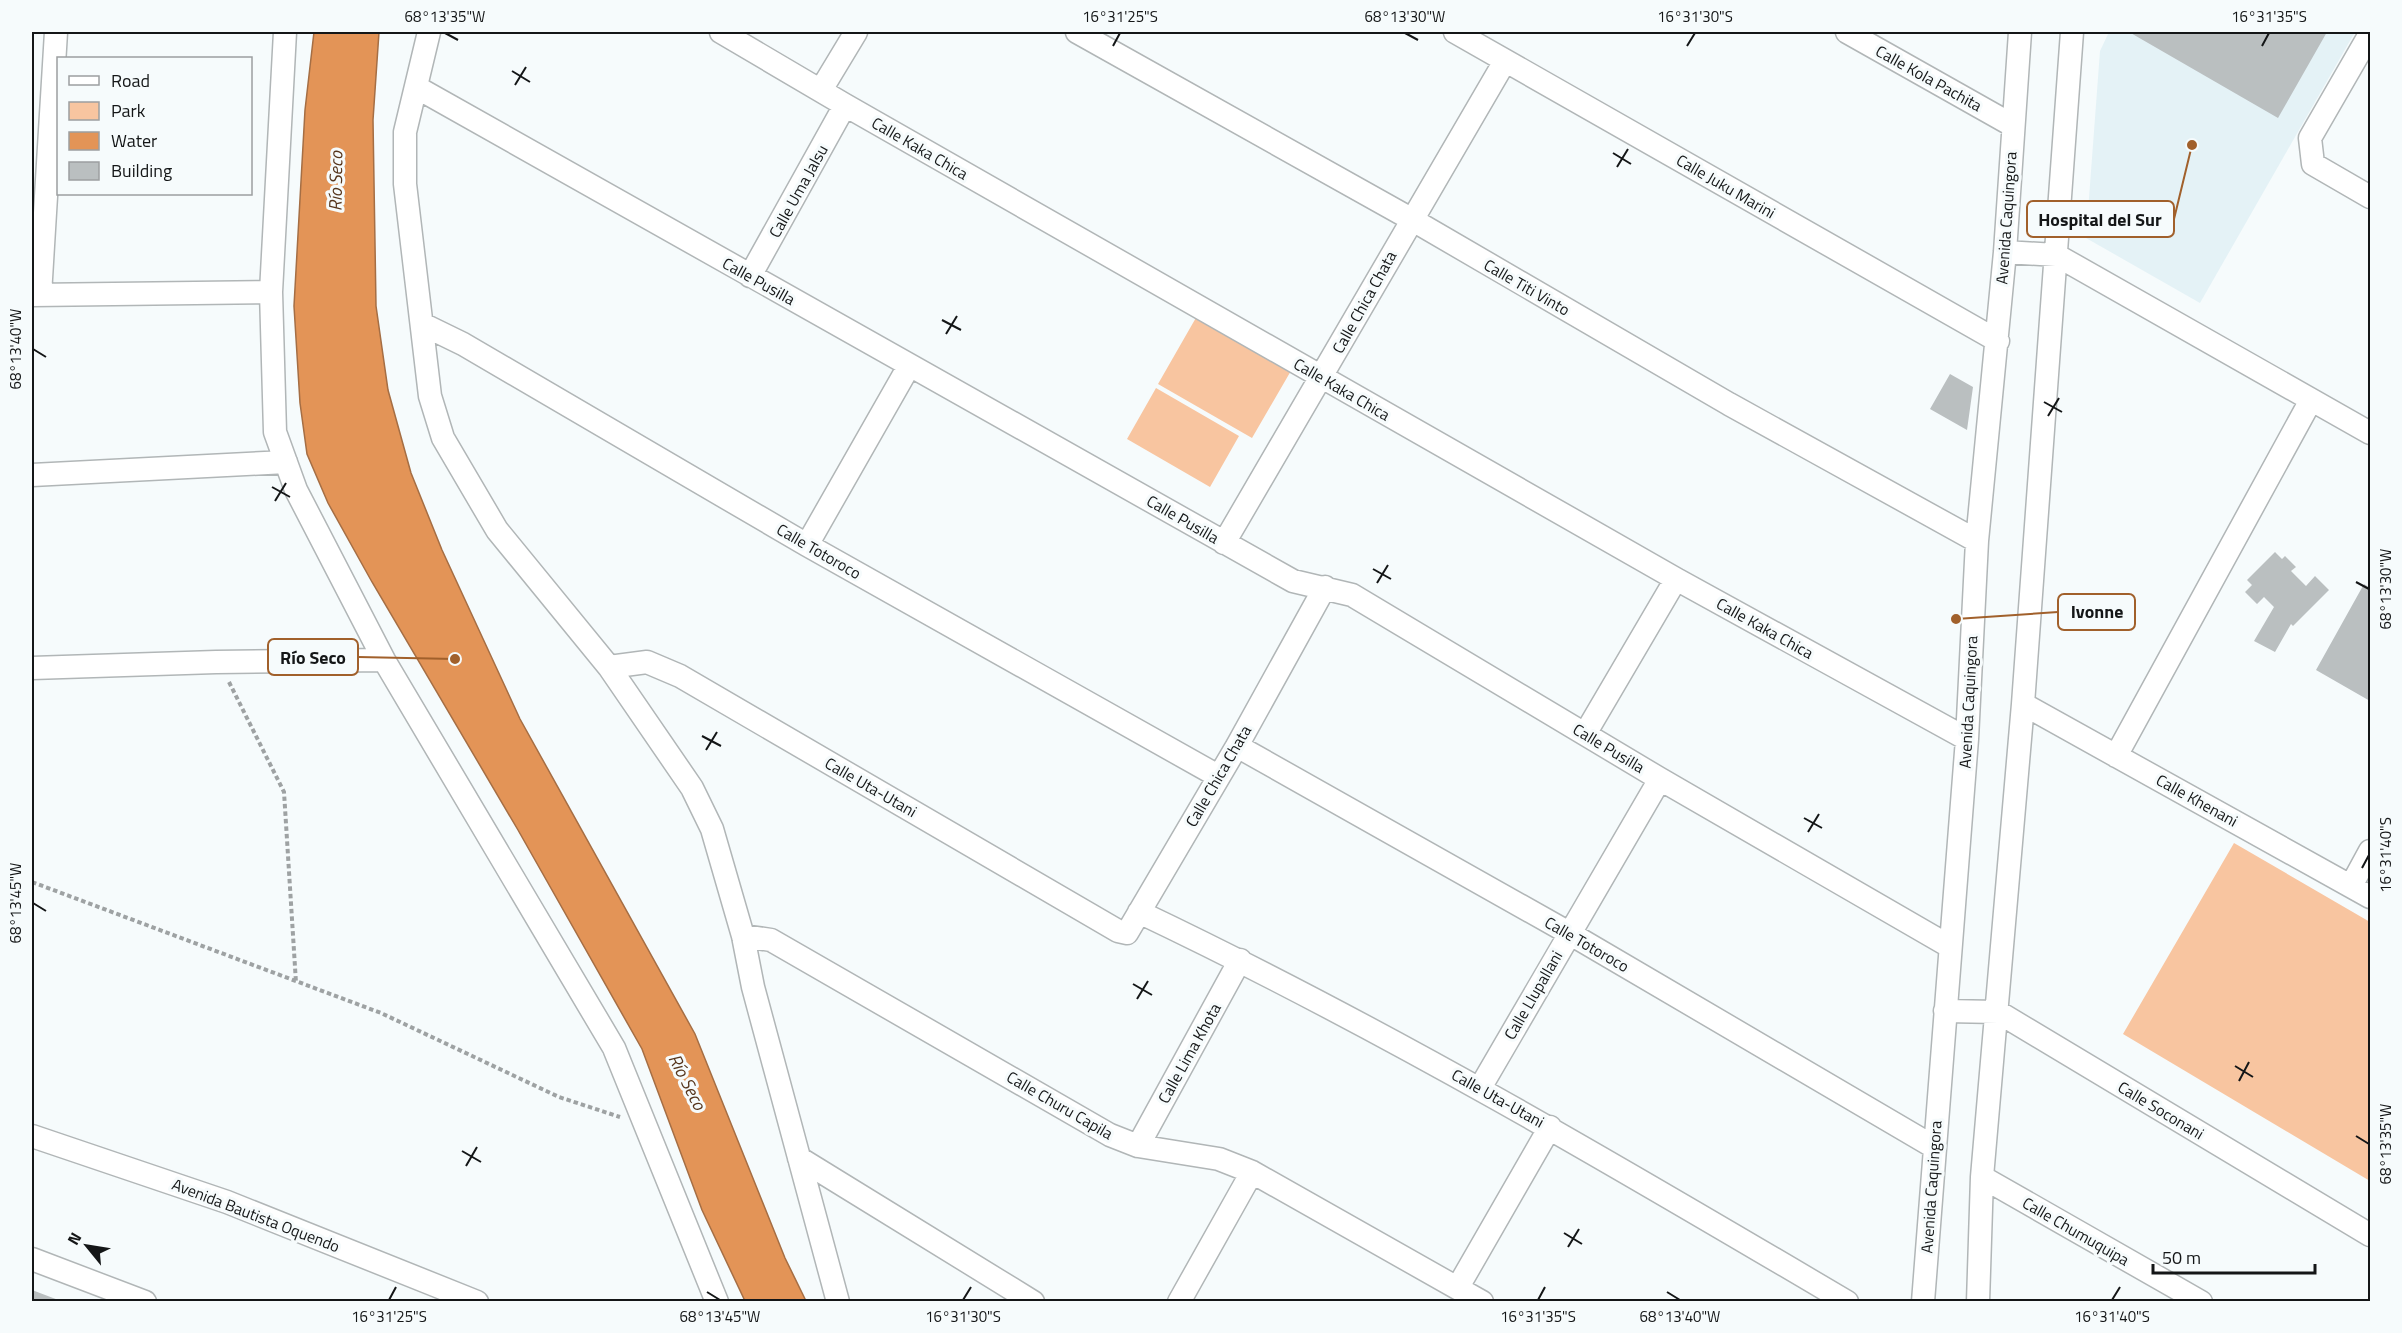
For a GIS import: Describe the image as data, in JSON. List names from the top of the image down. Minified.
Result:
{"streets":{"street":["Calle Kola Pachita","Calle Kaka Chica","Calle Juku Marini","Calle Uma Jalsu","Avenida Caquingora","Calle Pusilla","Calle Titi Vinto","Calle Chica Chata","Calle Totoroco","Calle Uta-Utani","Calle Khenani","Calle Llupallani","Calle Lima Khota","Calle Churu Capila","Calle Soconani","Avenida Bautista Oquendo","Calle Chumuquipa"]},"crossings":[["Calle Kola Pachita","Avenida Caquingora"],["Calle Kaka Chica","Calle Uma Jalsu"],["Calle Kaka Chica","Avenida Caquingora"],["Calle Kaka Chica","Calle Chica Chata"],["Calle Juku Marini","Avenida Caquingora"],["Calle Juku Marini","Calle Chica Chata"],["Calle Uma Jalsu","Calle Pusilla"],["Avenida Caquingora","Calle Pusilla"],["Avenida Caquingora","Calle Titi Vinto"],["Avenida Caquingora","Calle Totoroco"],["Avenida Caquingora","Calle Soconani"],["Calle Pusilla","Calle Chica Chata"],["Calle Pusilla","Calle Llupallani"],["Calle Titi Vinto","Calle Chica Chata"],["Calle Chica Chata","Calle Totoroco"],["Calle Chica Chata","Calle Uta-Utani"],["Calle Totoroco","Calle Llupallani"],["Calle Uta-Utani","Calle Llupallani"],["Calle Uta-Utani","Calle Lima Khota"],["Calle Lima Khota","Calle Churu Capila"]],"water":["Río Seco"],"places":["Hospital del Sur","Ivonne","Río Seco"],"legend":["Road","Park","Water","Building"],"scale_bar":"50 m","north":"top left","coordinates":["68°13'35\"W","16°31'25\"S","68°13'30\"W","16°31'30\"S","16°31'35\"S","68°13'40\"W","16°31'40\"S","68°13'45\"W"]}
